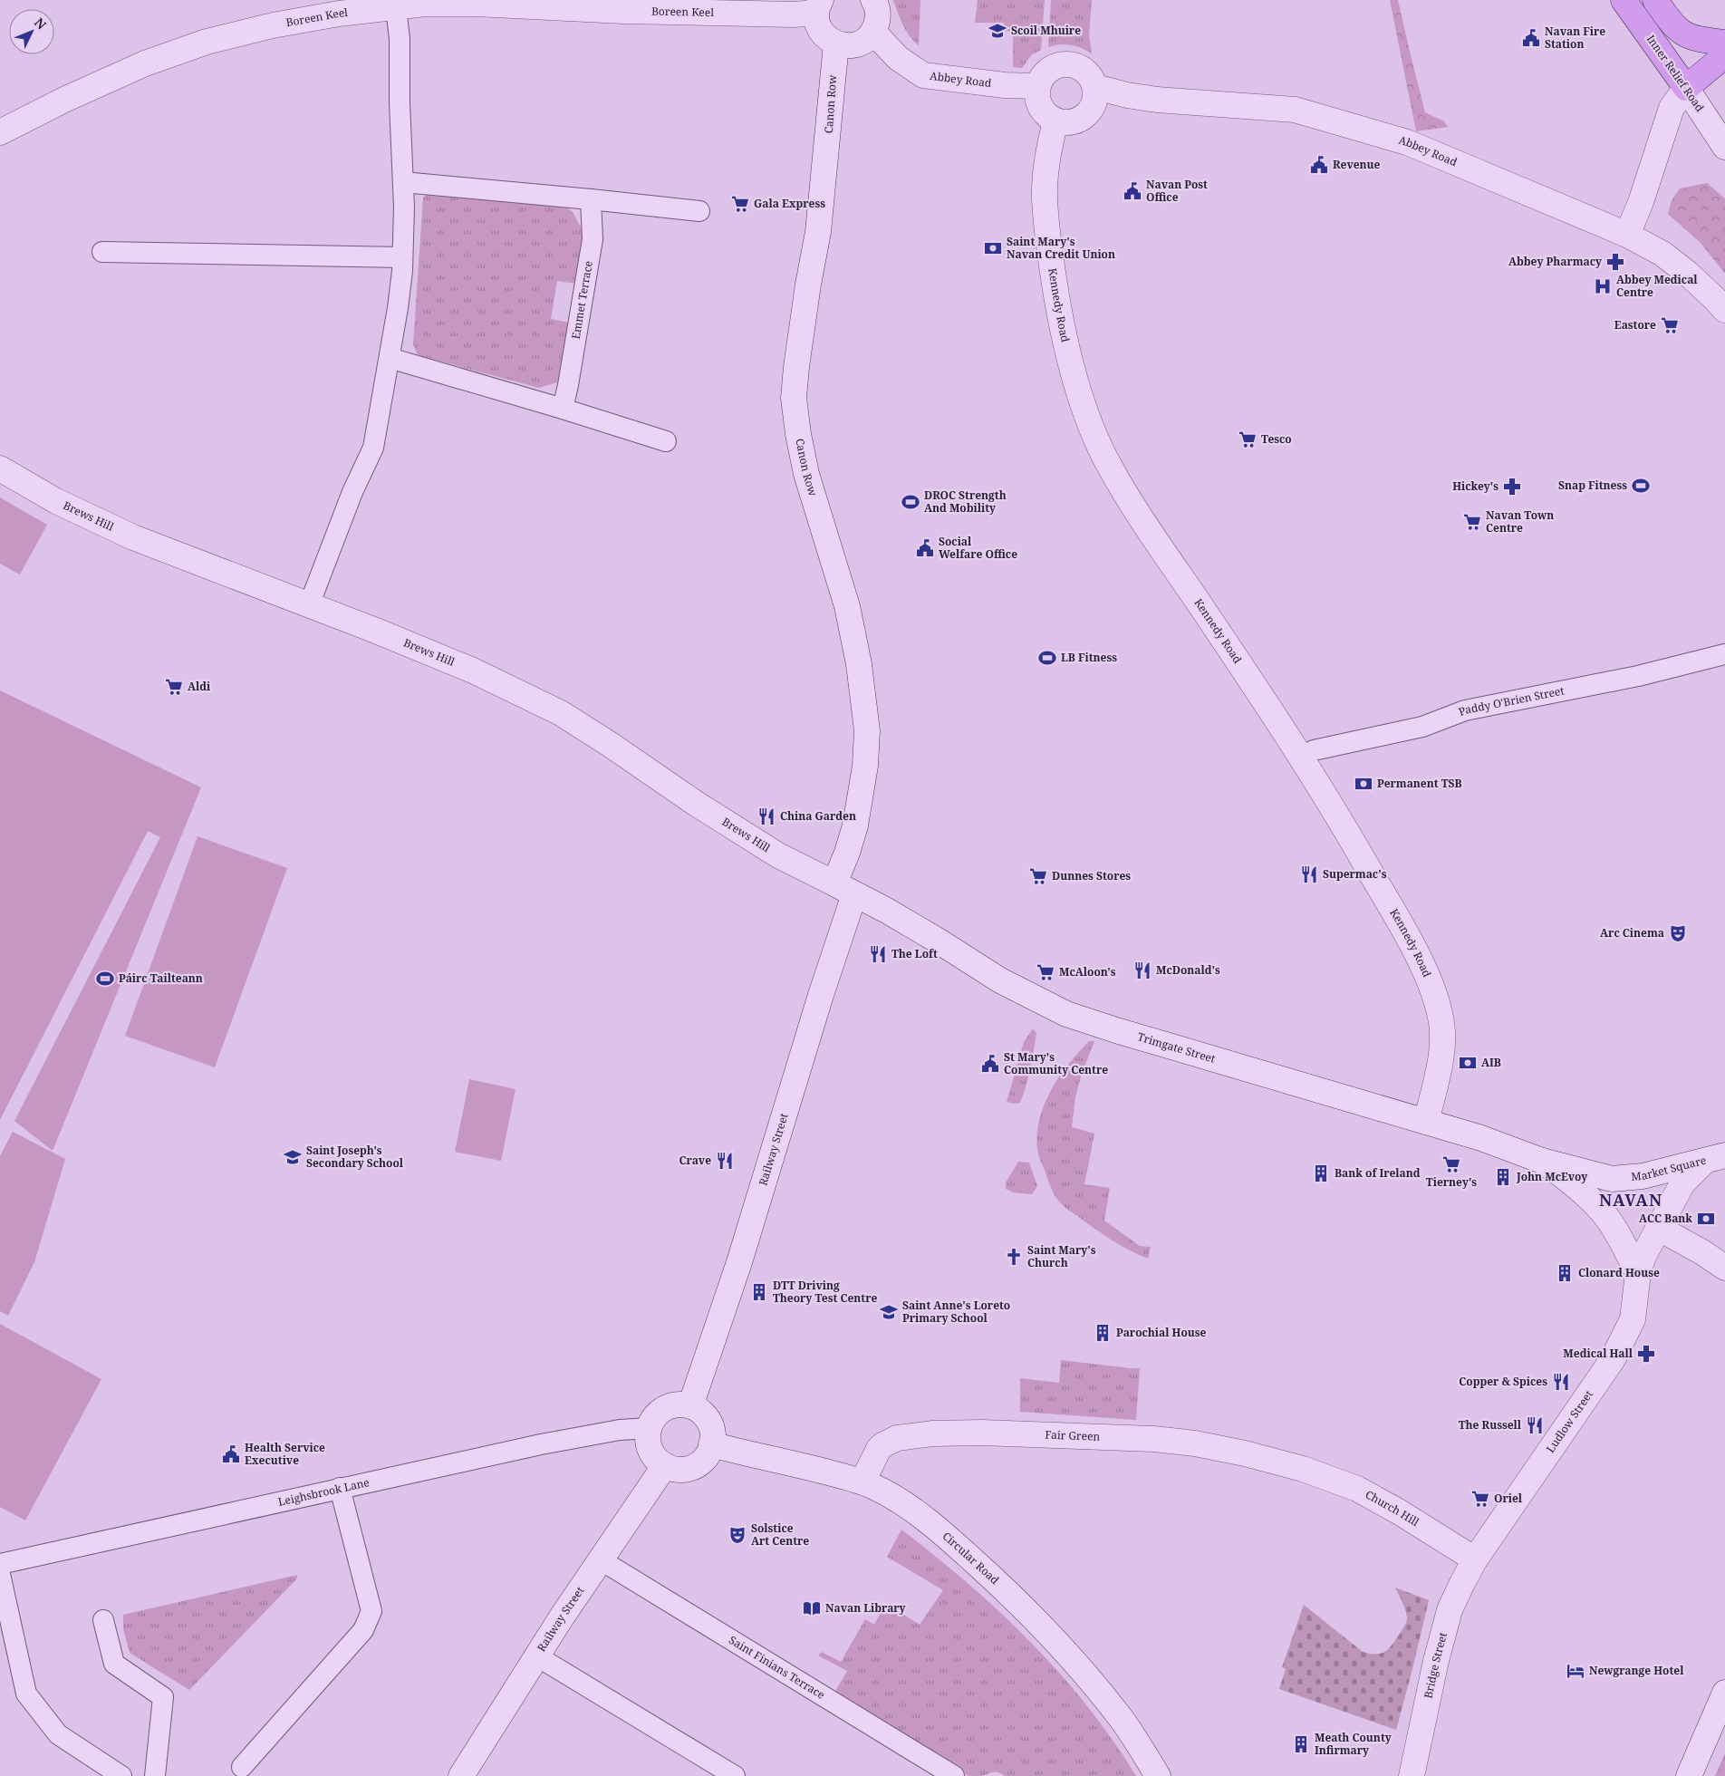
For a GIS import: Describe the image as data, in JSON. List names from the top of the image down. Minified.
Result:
{"streets":{"main road":["Inner Relief Road"],"street":["Boreen Keel","Abbey Road","Canon Row","Emmet Terrace","Kennedy Road","Brews Hill","Paddy O'Brien Street","Trimgate Street","Railway Street","Market Square","Ludlow Street","Fair Green","Leighsbrook Lane","Church Hill","Circular Road","Bridge Street","Saint Finians Terrace"]},"crossings":[["Abbey Road","Kennedy Road"],["Canon Row","Brews Hill"],["Canon Row","Trimgate Street"],["Canon Row","Railway Street"],["Kennedy Road","Paddy O'Brien Street"],["Kennedy Road","Trimgate Street"],["Brews Hill","Trimgate Street"],["Brews Hill","Railway Street"],["Trimgate Street","Railway Street"],["Trimgate Street","Market Square"],["Railway Street","Leighsbrook Lane"],["Railway Street","Circular Road"],["Railway Street","Saint Finians Terrace"],["Market Square","Ludlow Street"],["Ludlow Street","Church Hill"],["Ludlow Street","Bridge Street"],["Fair Green","Church Hill"],["Fair Green","Circular Road"],["Leighsbrook Lane","Circular Road"],["Church Hill","Bridge Street"]],"districts":["NAVAN"],"places":{"school or university":["Scoil Mhuire","Saint Joseph's Secondary School","Saint Anne's Loreto Primary School"],"public building":["Navan Fire Station","Revenue","Navan Post Office","Social Welfare Office","St Mary's Community Centre","Health Service Executive"],"supermarket":["Gala Express","Eastore","Tesco","Navan Town Centre","Aldi","Dunnes Stores","McAloon's","Tierney's","Oriel"],"bank":["Saint Mary's Navan Credit Union","Permanent TSB","AIB","ACC Bank"],"pharmacy":["Abbey Pharmacy","Hickey's","Medical Hall"],"hospital":["Abbey Medical Centre"],"sports":["Snap Fitness","DROC Strength And Mobility","LB Fitness","Páirc Tailteann"],"restaurant":["China Garden","Supermac's","The Loft","McDonald's","Crave","Copper & Spices","The Russell"],"theatre":["Arc Cinema","Solstice Art Centre"],"building":["Bank of Ireland","John McEvoy","Clonard House","DTT Driving Theory Test Centre","Parochial House","Meath County Infirmary"],"church":["Saint Mary's Church"],"library":["Navan Library"],"hotel":["Newgrange Hotel"]},"north":"top right"}
